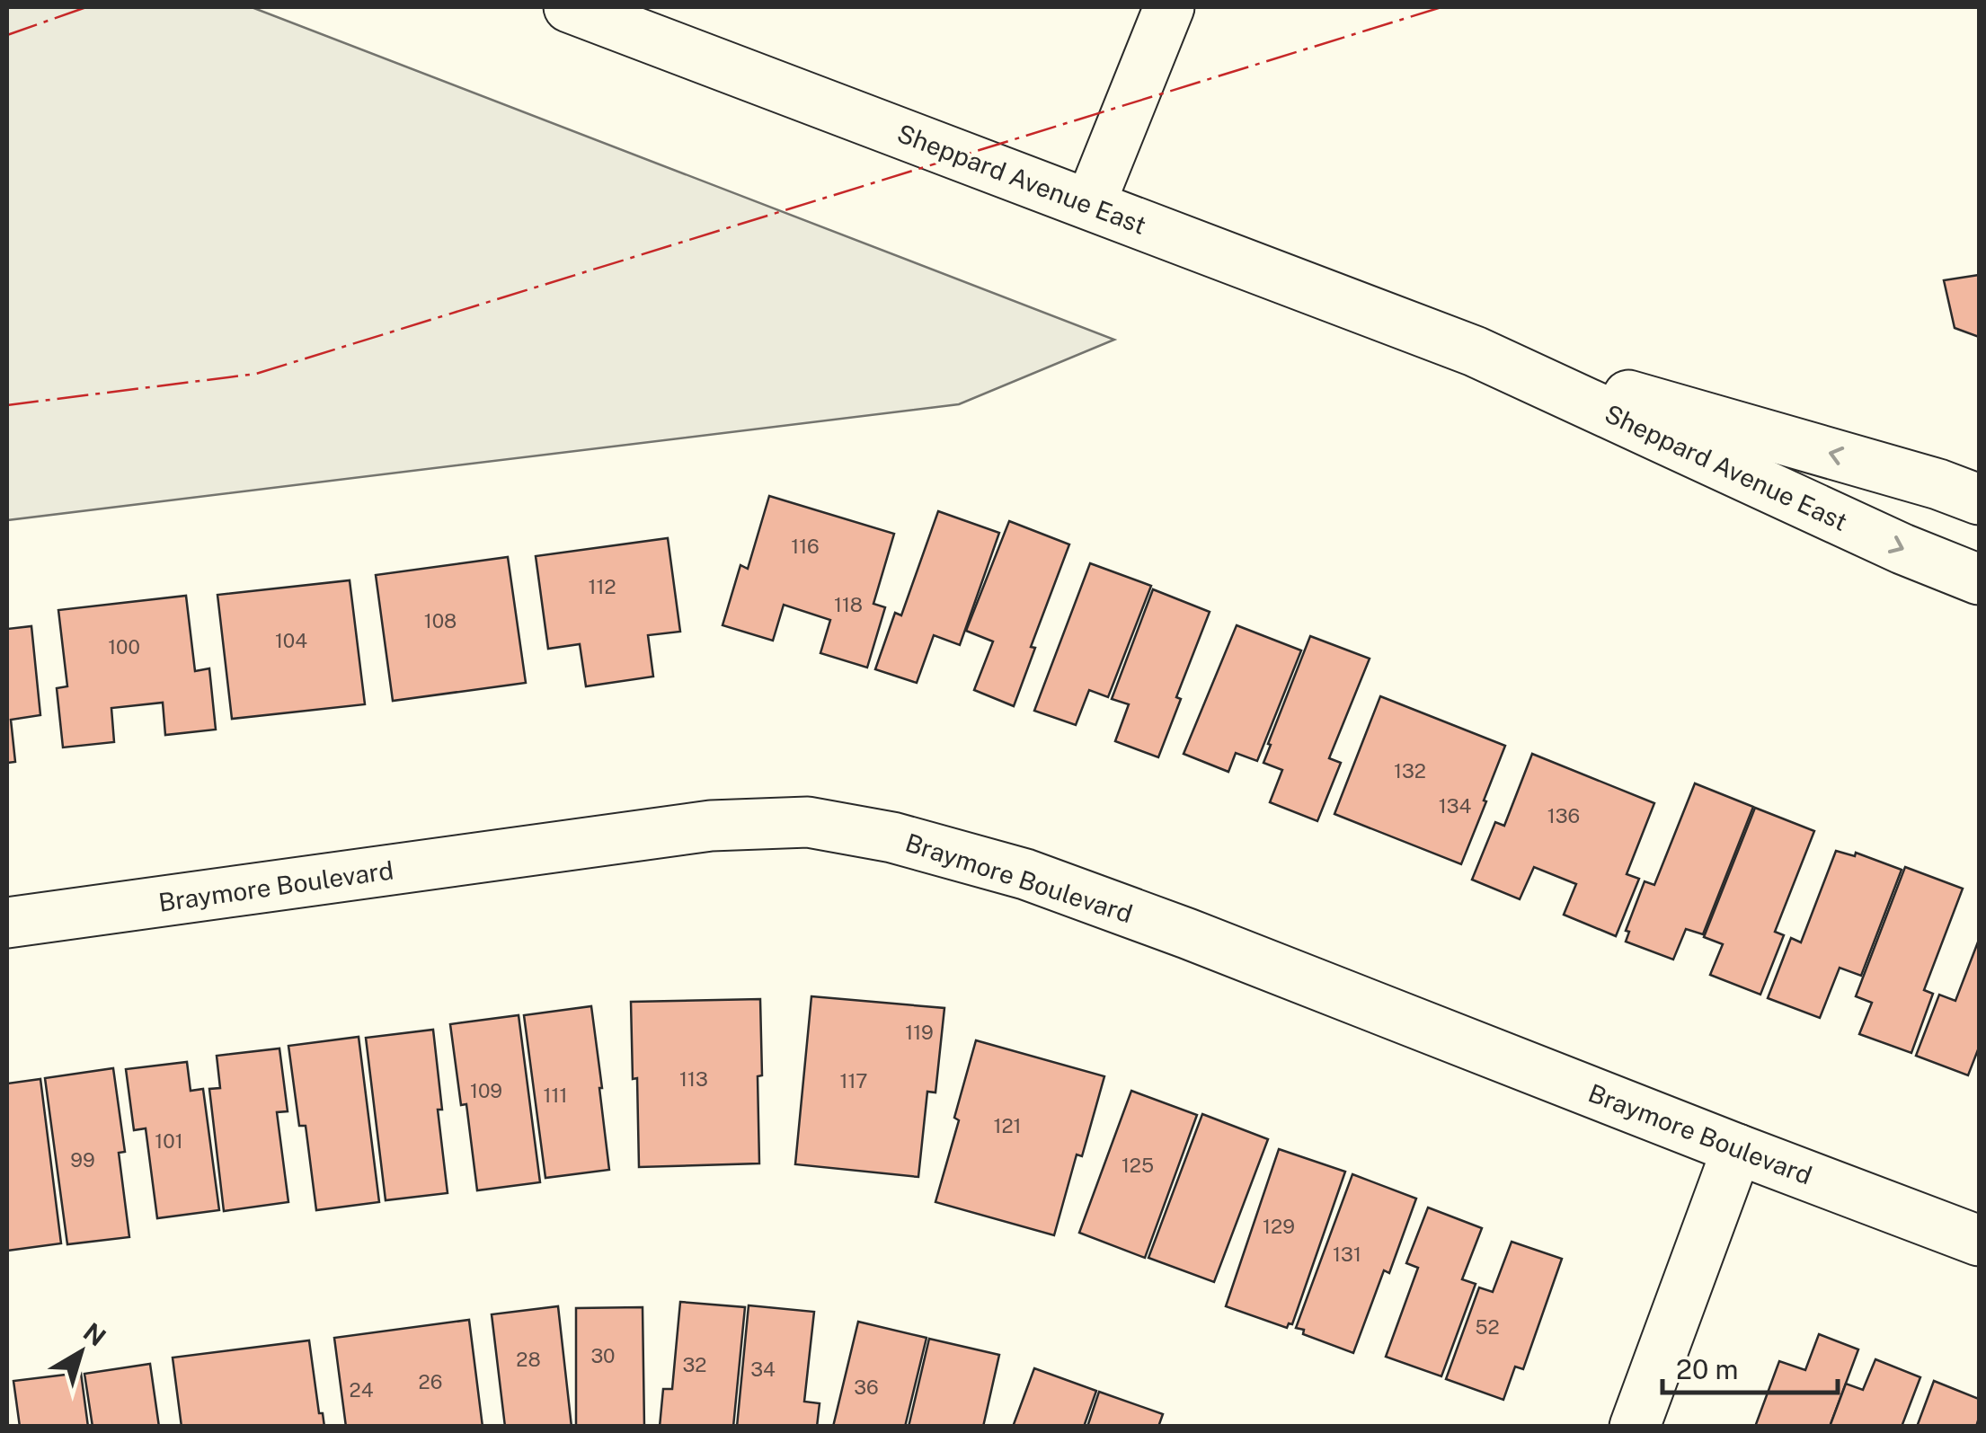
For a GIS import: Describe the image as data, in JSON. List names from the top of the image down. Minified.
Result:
{"streets":{"street":["Sheppard Avenue East","Braymore Boulevard"]},"house_numbers":["116","112","118","108","104","100","132","134","136","119","113","117","109","111","121","101","99","125","129","131","52","30","28","32","34","26","36","24"],"scale_bar":"20 m","north":"top right"}
